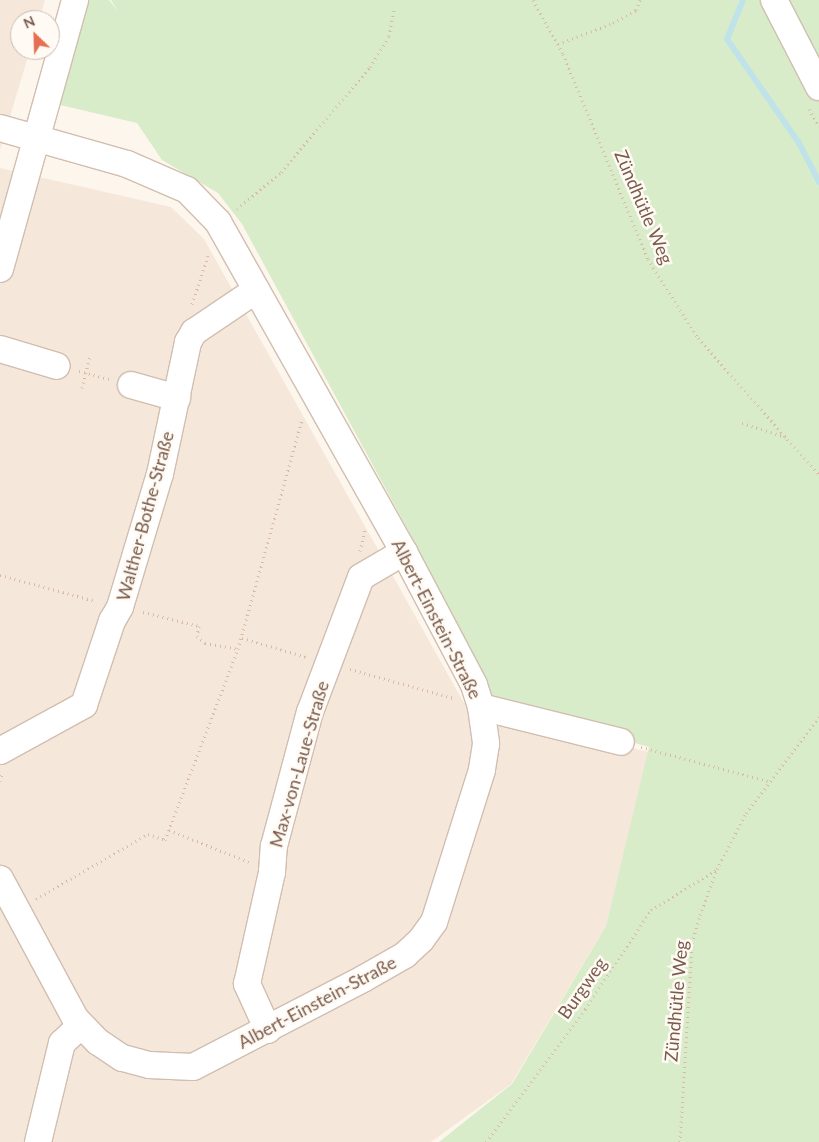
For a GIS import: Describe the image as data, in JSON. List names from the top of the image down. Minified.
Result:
{"streets":{"street":["Walther-Bothe-Straße","Albert-Einstein-Straße","Max-von-Laue-Straße"],"path":["Zündhütle Weg","Burgweg"]},"crossings":[["Zündhütle Weg","Burgweg"],["Walther-Bothe-Straße","Albert-Einstein-Straße"],["Albert-Einstein-Straße","Max-von-Laue-Straße"]],"north":"top left"}
